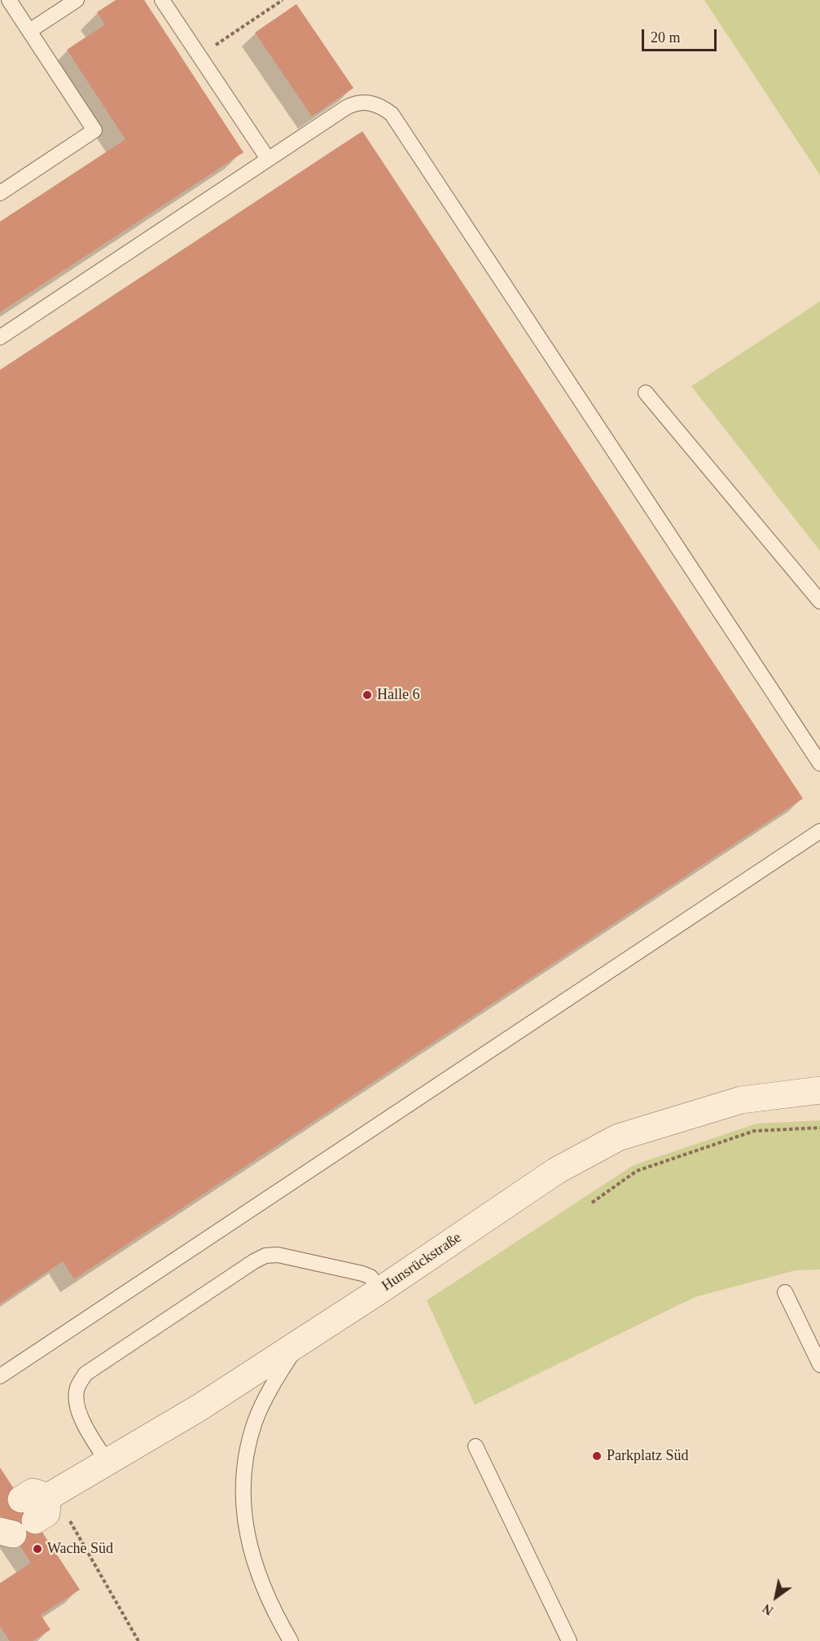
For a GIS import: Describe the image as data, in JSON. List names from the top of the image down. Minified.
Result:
{"streets":{"street":["Hunsrückstraße"]},"places":["Halle 6","Parkplatz Süd","Wache Süd"],"scale_bar":"20 m","north":"bottom left"}
